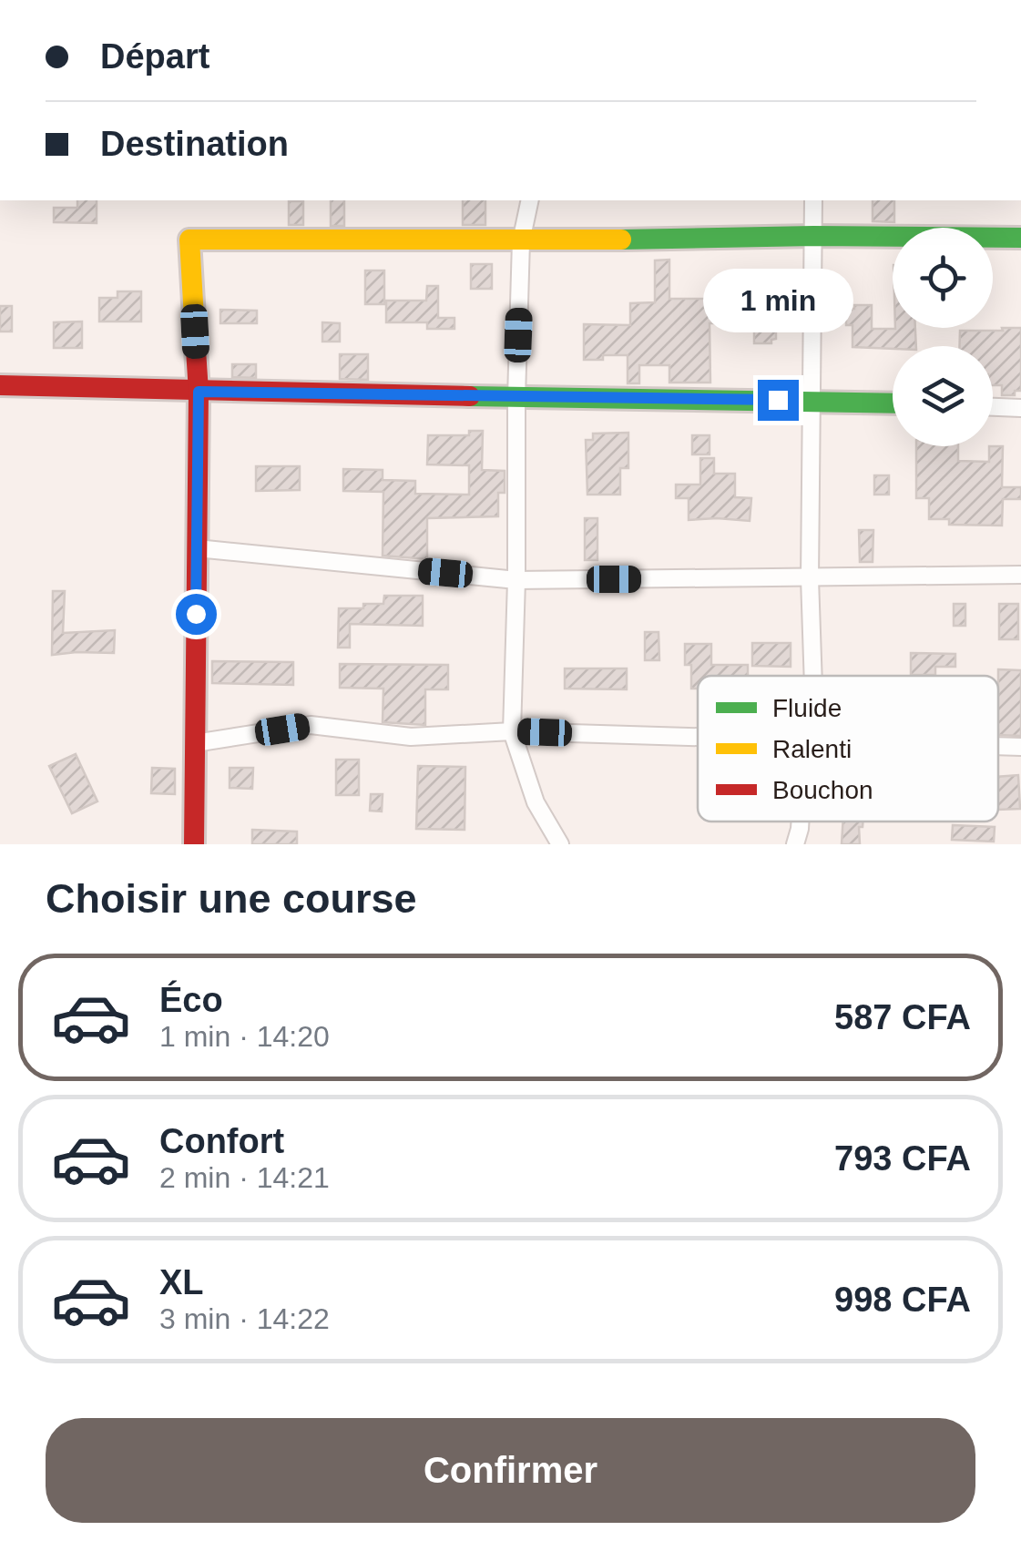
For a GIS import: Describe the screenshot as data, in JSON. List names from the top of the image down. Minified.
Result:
{"legend":["Fluide","Ralenti","Bouchon"],"page":{"banner":["Départ","Destination"],"bubble":"1 min","heading":"Choisir une course","list":[{"name":"Éco","note":"1 min · 14:20","value":"587 CFA"},{"name":"Confort","note":"2 min · 14:21","value":"793 CFA"},{"name":"XL","note":"3 min · 14:22","value":"998 CFA"}],"buttons":"Confirmer"}}
